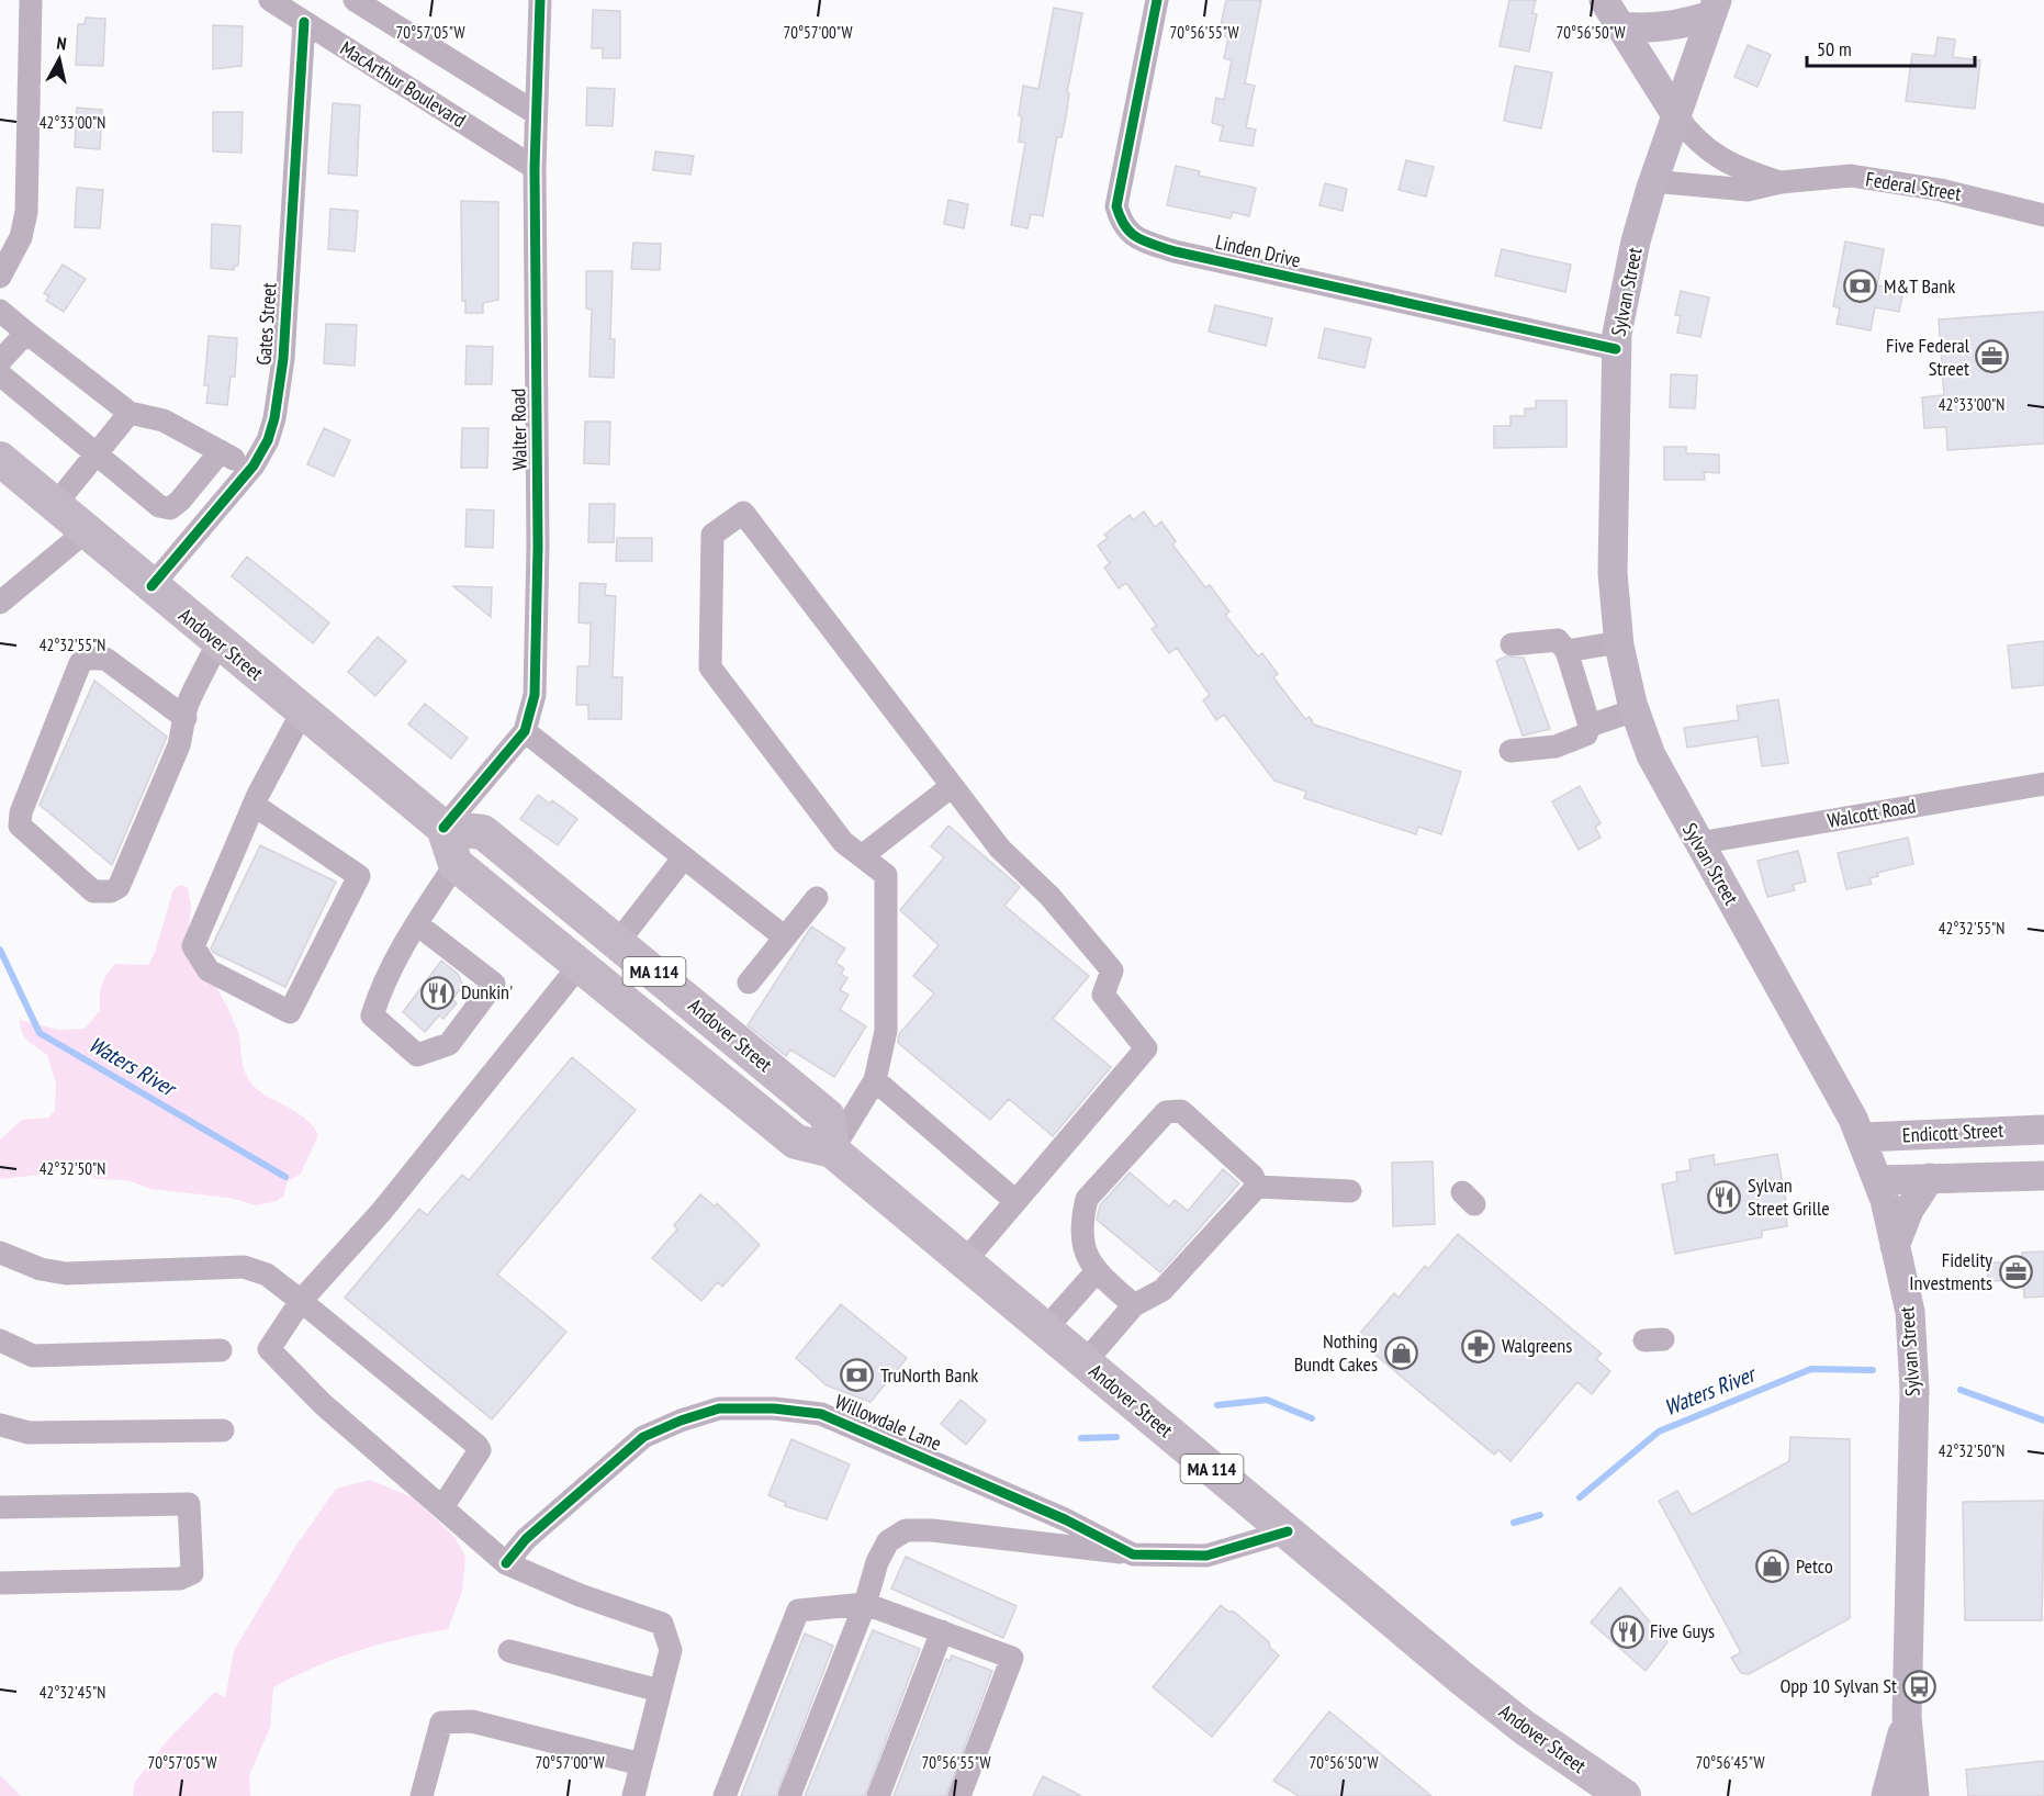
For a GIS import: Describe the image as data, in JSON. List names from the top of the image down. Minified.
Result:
{"streets":{"highway":["Andover Street","MA 114"],"main road":["Sylvan Street","Endicott Street"],"street":["MacArthur Boulevard","Federal Street","Linden Drive","Gates Street","Walter Road","Walcott Road","Willowdale Lane"]},"crossings":[["MacArthur Boulevard","Gates Street"],["MacArthur Boulevard","Walter Road"],["Federal Street","Sylvan Street"],["Linden Drive","Sylvan Street"],["Sylvan Street","Walcott Road"],["Sylvan Street","Endicott Street"],["Gates Street","Andover Street"],["Walter Road","Andover Street"],["Andover Street","Willowdale Lane"]],"water":["Waters River"],"places":{"bank":["M&T Bank","TruNorth Bank"],"office":["Five Federal Street","Fidelity Investments"],"restaurant":["Dunkin'","Sylvan Street Grille","Five Guys"],"pharmacy":["Walgreens"],"shop":["Nothing Bundt Cakes","Petco"],"bus stop":["Opp 10 Sylvan St"]},"scale_bar":"50 m","north":"top","coordinates":["70°57'05\"W","70°57'00\"W","70°56'55\"W","70°56'50\"W","42°33'00\"N","42°32'55\"N","42°32'50\"N","42°32'45\"N","70°56'45\"W"]}
